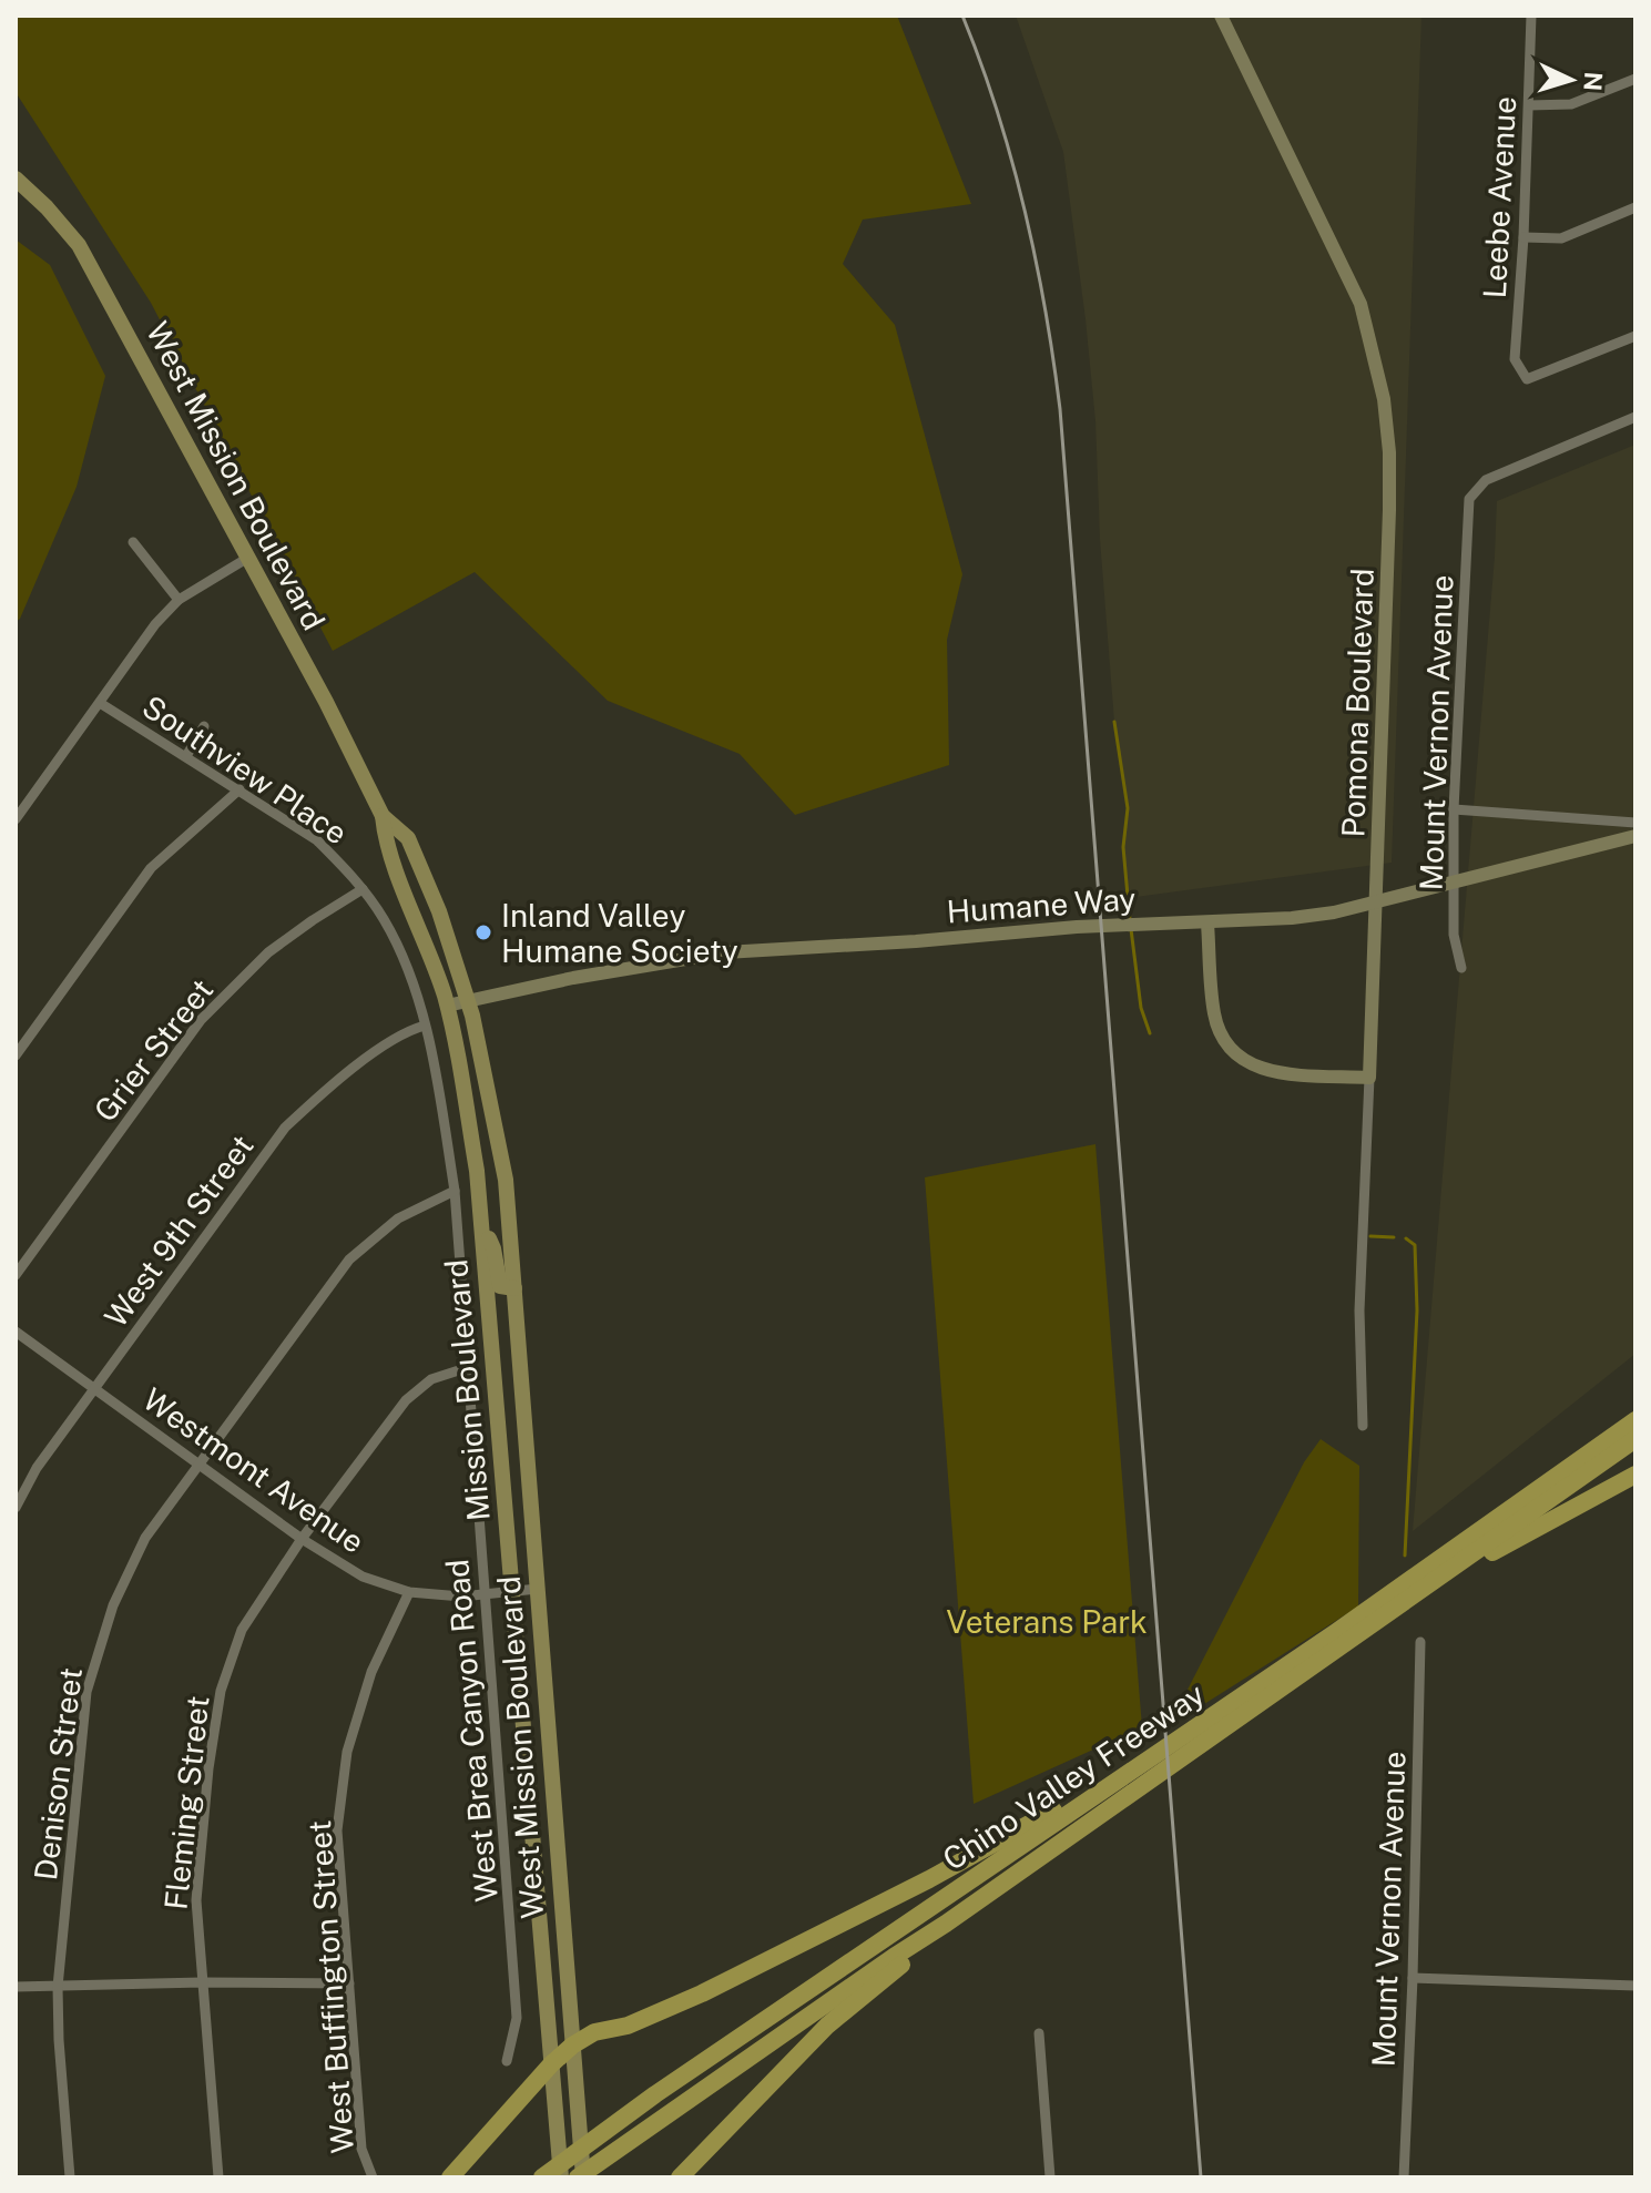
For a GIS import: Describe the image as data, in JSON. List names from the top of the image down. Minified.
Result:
{"streets":{"highway":["Chino Valley Freeway"],"main road":["West Mission Boulevard","Mission Boulevard"],"street":["Leebe Avenue","Pomona Boulevard","Mount Vernon Avenue","Southview Place","Humane Way","Grier Street","West 9th Street","Westmont Avenue","West Brea Canyon Road","Denison Street","Fleming Street","West Buffington Street"]},"crossings":[["West Mission Boulevard","Humane Way"],["West Mission Boulevard","Mission Boulevard"],["West Mission Boulevard","Westmont Avenue"],["West Mission Boulevard","Chino Valley Freeway"],["Southview Place","Grier Street"],["Southview Place","West 9th Street"],["Southview Place","West Brea Canyon Road"],["Humane Way","Mission Boulevard"],["West 9th Street","Westmont Avenue"],["West 9th Street","West Brea Canyon Road"],["Mission Boulevard","Westmont Avenue"],["Westmont Avenue","West Brea Canyon Road"],["Westmont Avenue","Denison Street"],["Westmont Avenue","Fleming Street"],["Westmont Avenue","West Buffington Street"],["West Brea Canyon Road","Denison Street"],["West Brea Canyon Road","Fleming Street"]],"parks":["Veterans Park"],"places":["Inland Valley Humane Society"],"north":"right"}
